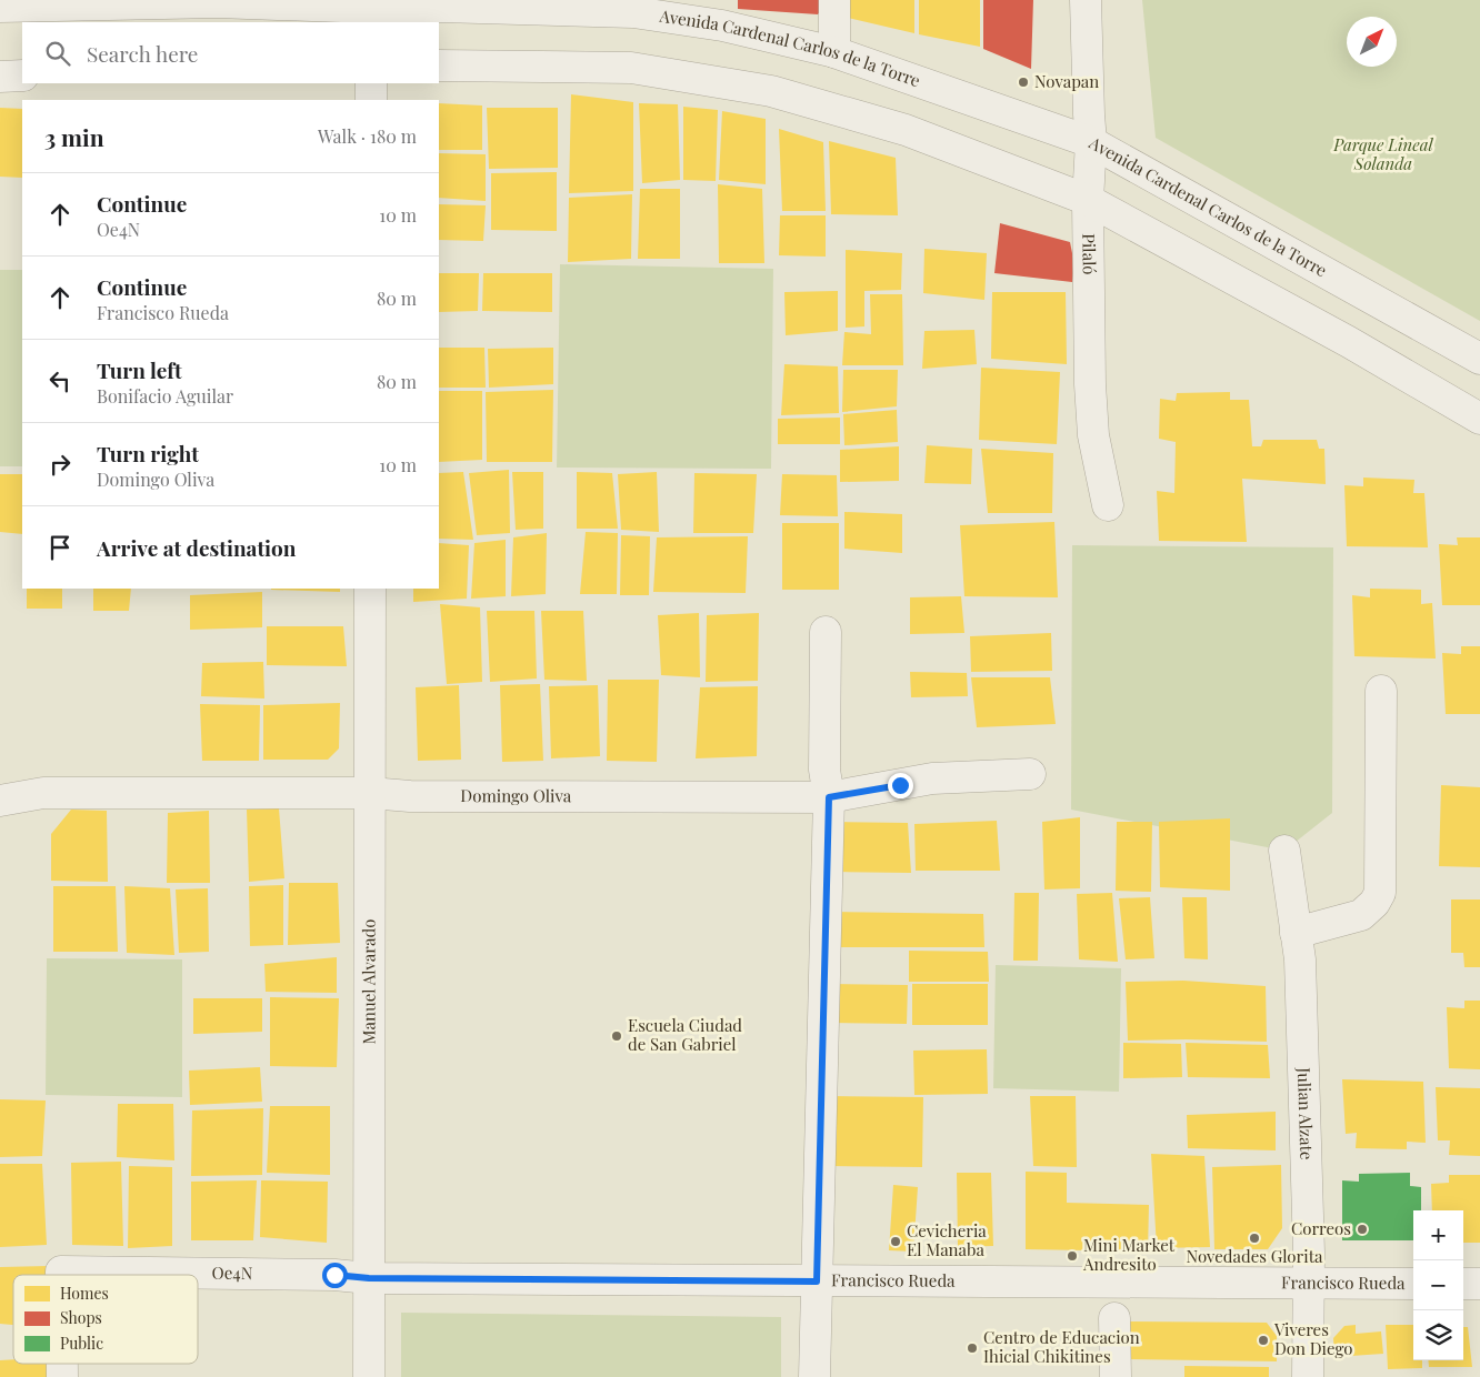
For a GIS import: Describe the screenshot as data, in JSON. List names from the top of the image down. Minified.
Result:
{"streets":{"street":["Avenida Cardenal Carlos de la Torre","Pilaló","Domingo Oliva","Manuel Alvarado","Julian Alzate","Oe4N","Francisco Rueda"]},"crossings":[["Avenida Cardenal Carlos de la Torre","Pilaló"],["Domingo Oliva","Manuel Alvarado"],["Manuel Alvarado","Oe4N"],["Manuel Alvarado","Francisco Rueda"],["Julian Alzate","Francisco Rueda"],["Oe4N","Francisco Rueda"]],"parks":["Parque Lineal Solanda"],"places":["Novapan","Escuela Ciudad de San Gabriel","Correos","Novedades Glorita","Cevicheria El Manaba","Mini Market Andresito","Viveres Don Diego","Centro de Educacion Ihicial Chikitines"],"legend":["Homes","Shops","Public"],"north":"top right","page":{"search":"Search here","heading":["3 min","Walk · 180 m"],"list":[["Continue","Oe4N","10 m"],["Continue","Francisco Rueda","80 m"],["Turn left","Bonifacio Aguilar","80 m"],["Turn right","Domingo Oliva","10 m"],"Arrive at destination"],"map_buttons":["+","−"]}}
